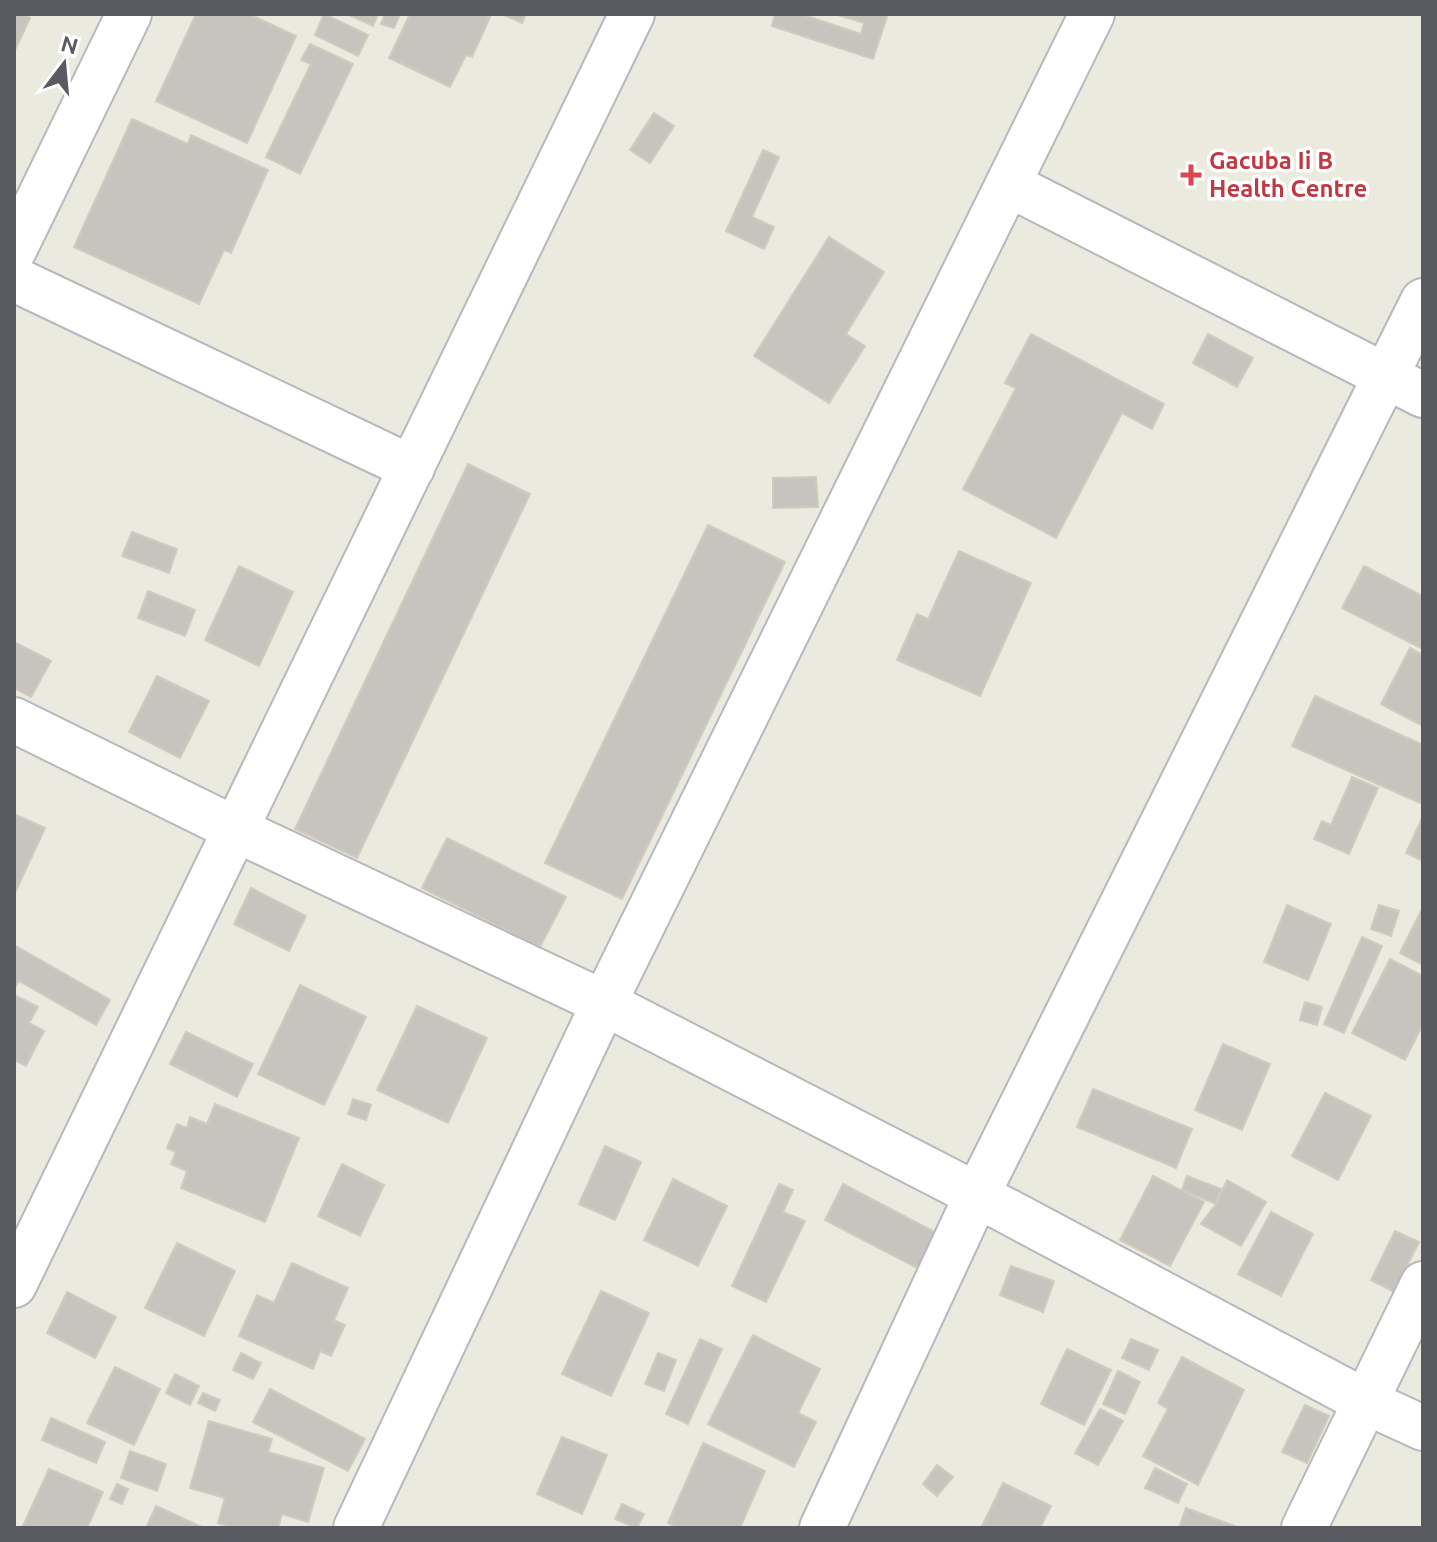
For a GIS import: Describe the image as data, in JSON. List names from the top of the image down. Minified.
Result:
{"places":{"health":["Gacuba Ii B Health Centre"]},"north":"top"}
